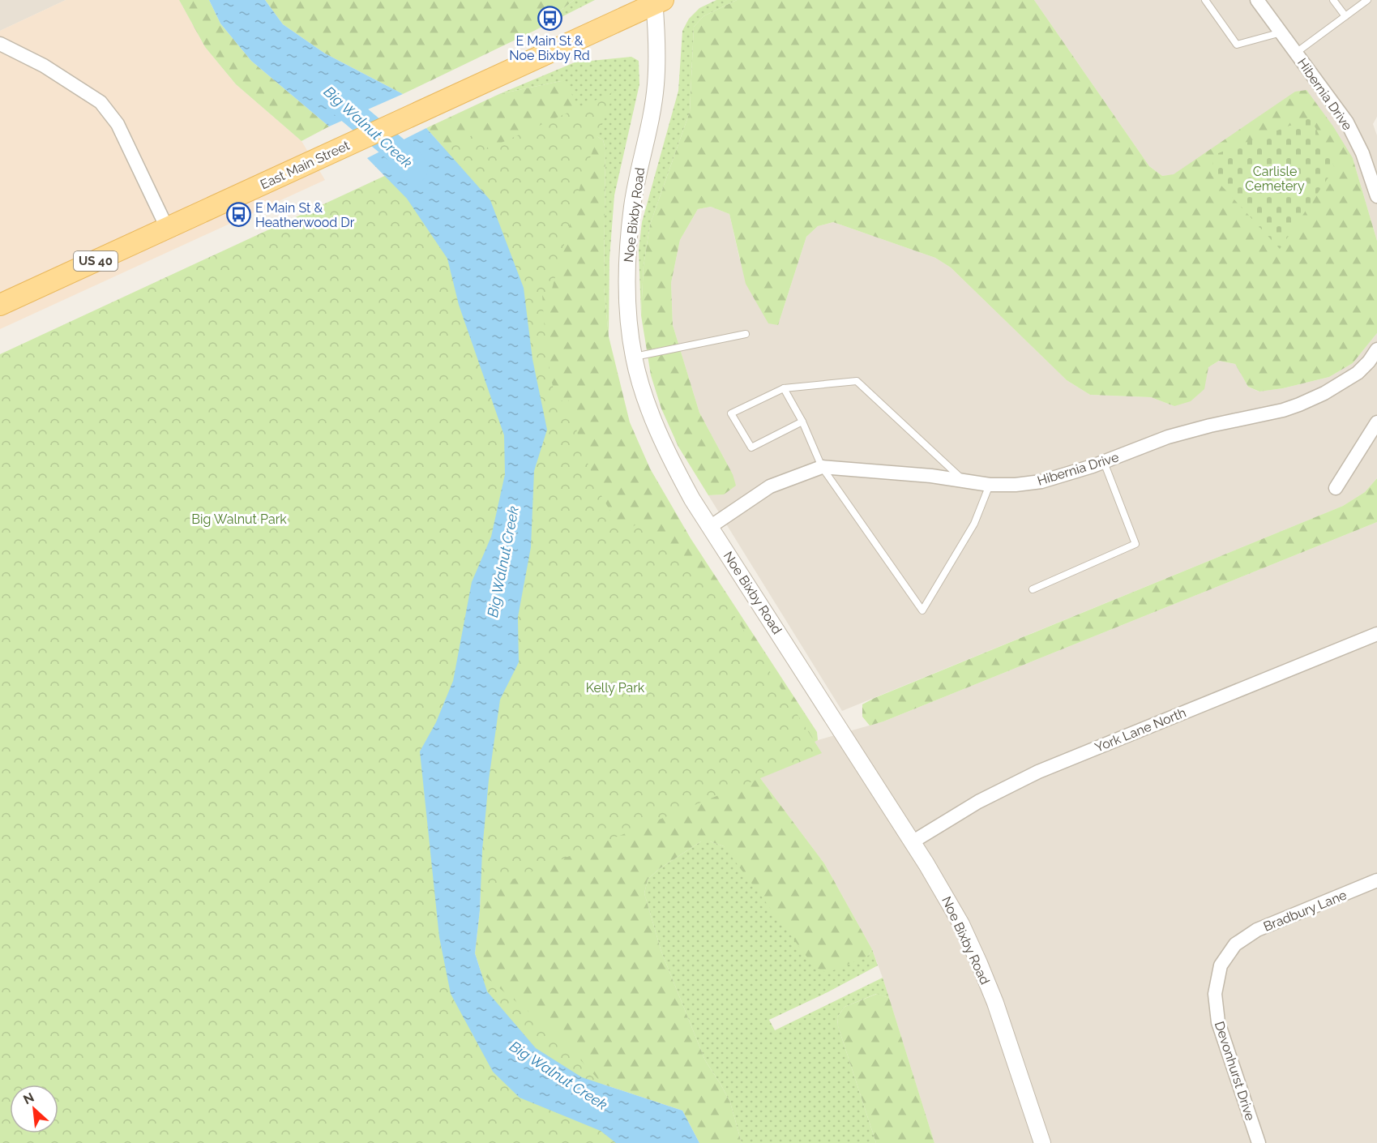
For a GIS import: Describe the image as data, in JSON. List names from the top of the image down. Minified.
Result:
{"streets":{"main road":["East Main Street","US 40"],"street":["Hibernia Drive","Noe Bixby Road","York Lane North","Bradbury Lane","Devonhurst Drive"]},"crossings":[["Hibernia Drive","Noe Bixby Road"],["East Main Street","Noe Bixby Road"],["Noe Bixby Road","York Lane North"],["Bradbury Lane","Devonhurst Drive"]],"water":["Big Walnut Creek"],"parks":["Carlisle Cemetery","Big Walnut Park","Kelly Park"],"places":{"bus stop":["E Main St & Noe Bixby Rd","E Main St & Heatherwood Dr"]},"north":"top left"}
